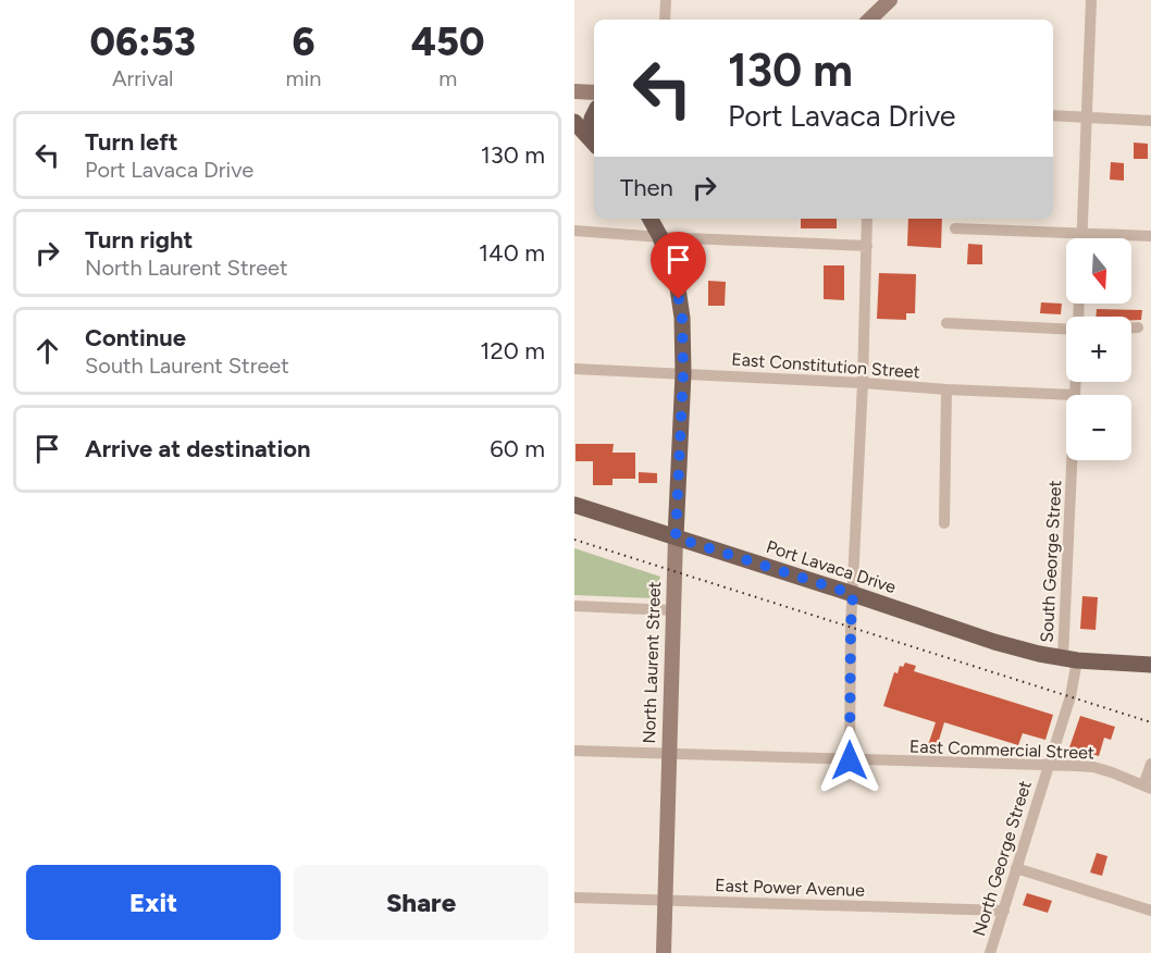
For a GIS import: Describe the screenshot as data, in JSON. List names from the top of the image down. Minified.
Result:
{"streets":{"main road":["Port Lavaca Drive","North Laurent Street"],"street":["East Constitution Street","South George Street","East Commercial Street","North George Street","East Power Avenue"]},"crossings":[["East Constitution Street","South George Street"],["East Constitution Street","North Laurent Street"],["South George Street","Port Lavaca Drive"],["South George Street","North George Street"],["Port Lavaca Drive","North Laurent Street"],["Port Lavaca Drive","North George Street"],["North Laurent Street","East Commercial Street"],["North Laurent Street","East Power Avenue"],["East Commercial Street","North George Street"],["North George Street","East Power Avenue"]],"north":"bottom","page":{"eta":["06:53","Arrival","6","min","450","m"],"turn":["130 m","Port Lavaca Drive"],"list":[{"name":"Turn left","note":"Port Lavaca Drive","value":"130 m"},{"name":"Turn right","note":"North Laurent Street","value":"140 m"},{"name":"Continue","note":"South Laurent Street","value":"120 m"},{"name":"Arrive at destination","value":"60 m"}],"then":"Then","map_buttons":["+","−"],"buttons":["Exit","Share"]}}
